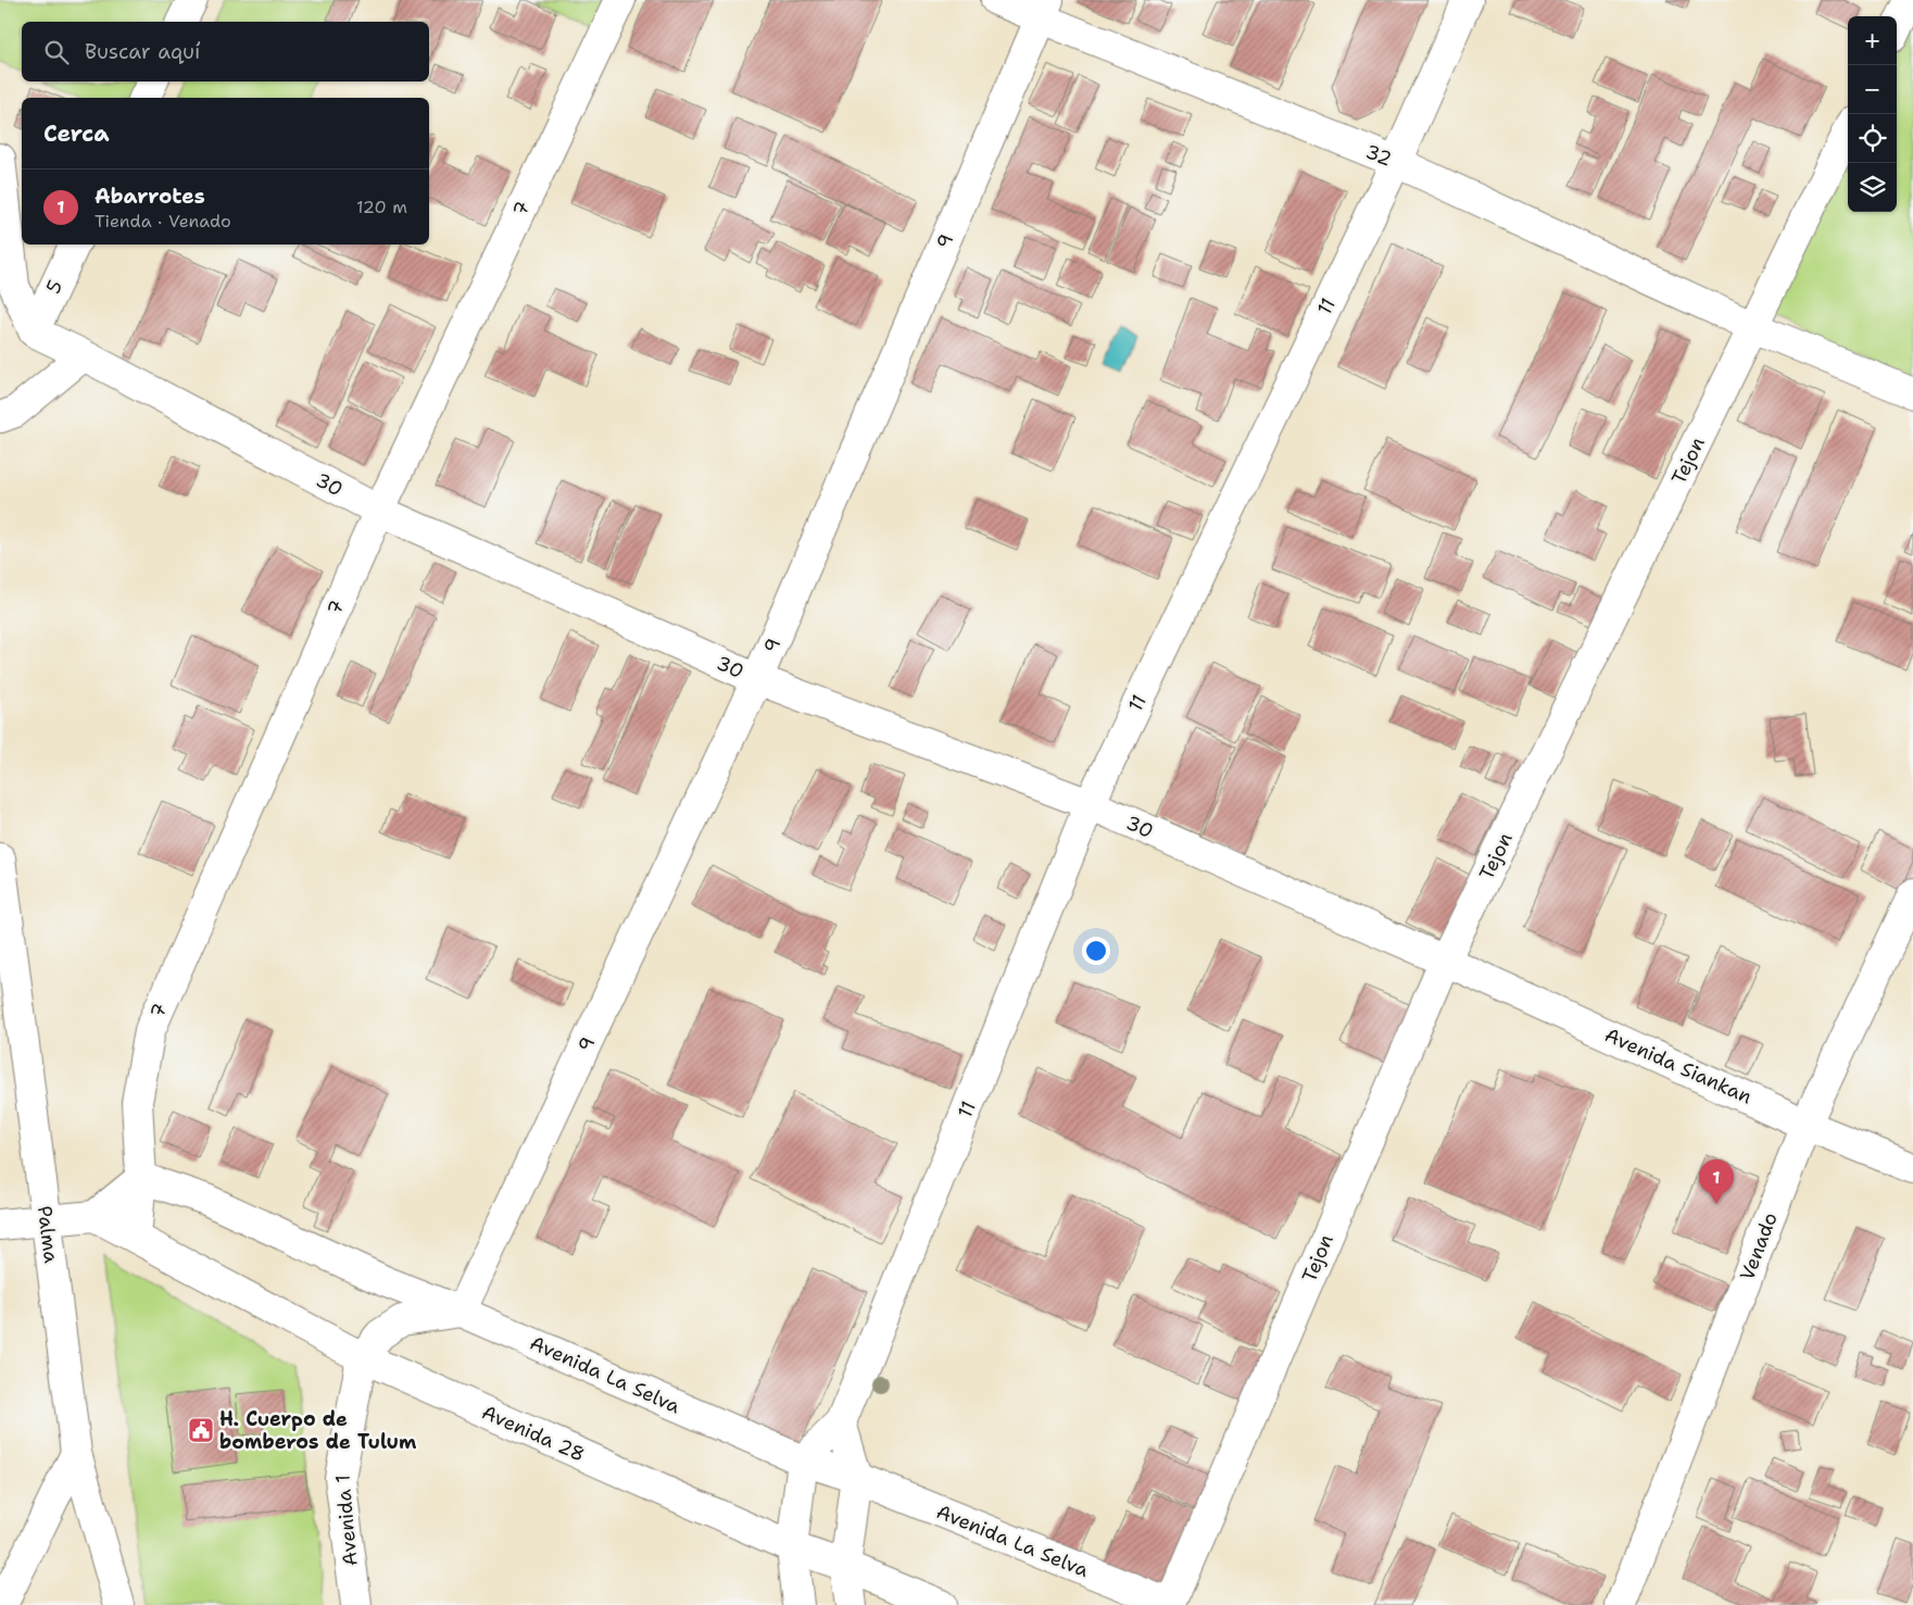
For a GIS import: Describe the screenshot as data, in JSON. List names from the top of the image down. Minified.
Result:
{"streets":{"street":["32","7","9","5","11","Tejon","30","Avenida Siankan","Palma","Venado","Avenida La Selva","Avenida 28","Avenida 1"]},"crossings":[["32","9"],["32","11"],["32","Tejon"],["7","30"],["7","Avenida La Selva"],["7","Avenida 28"],["9","30"],["9","Avenida La Selva"],["5","30"],["11","30"],["Tejon","30"],["Tejon","Avenida Siankan"],["Tejon","Avenida La Selva"],["30","Avenida Siankan"],["Avenida Siankan","Venado"],["Avenida 28","Avenida 1"]],"places":{"public building":["H. Cuerpo de bomberos de Tulum"]},"page":{"map_buttons":["+","−"],"search":"Buscar aquí","heading":"Cerca","list":[{"mark":"1","name":"Abarrotes","note":"Tienda · Venado","value":"120 m"}],"pins":"1"}}
